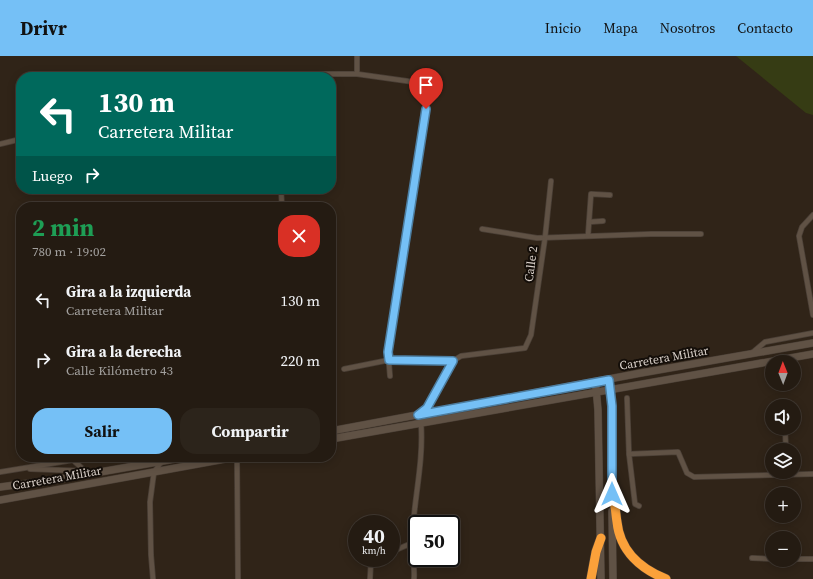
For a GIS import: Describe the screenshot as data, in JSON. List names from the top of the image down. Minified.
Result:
{"streets":{"main road":["Carretera Militar"],"street":["Calle 2"]},"north":"top","page":{"header":"Drivr","nav":["Inicio","Mapa","Nosotros","Contacto"],"turn":["130 m","Carretera Militar"],"then":"Luego","heading":["2 min","780 m · 19:02"],"list":[{"name":"Gira a la izquierda","note":"Carretera Militar","value":"130 m"},{"name":"Gira a la derecha","note":"Calle Kilómetro 43","value":"220 m"}],"map_buttons":["+","−"],"buttons":["Salir","Compartir"],"speed":"40 km/h","limit":"50"}}
